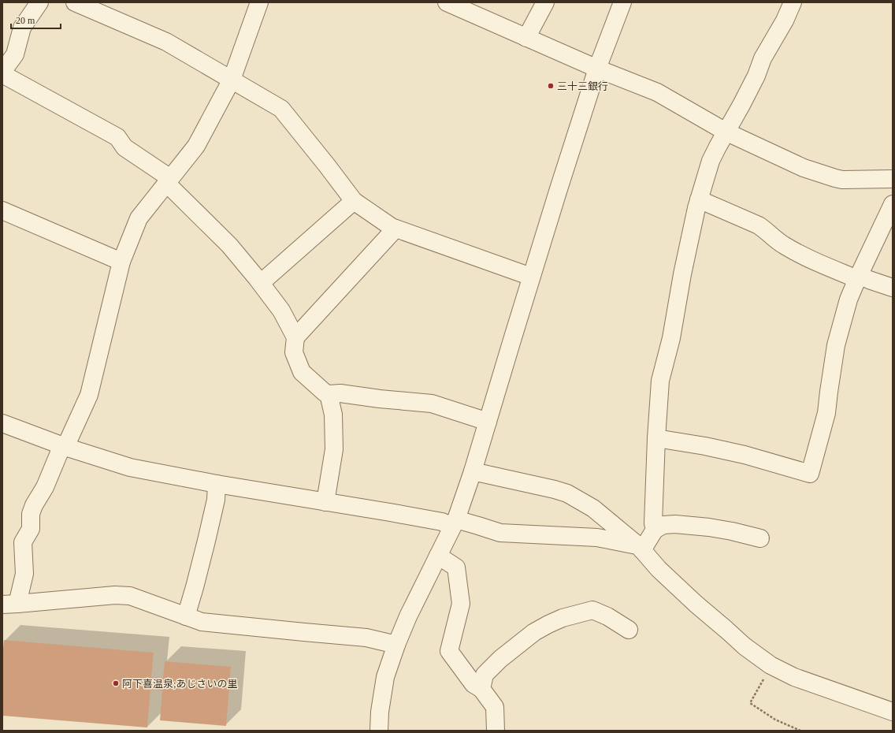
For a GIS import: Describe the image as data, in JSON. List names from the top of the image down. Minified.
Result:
{"places":["三十三銀行","阿下喜温泉;あじさいの里"],"scale_bar":"20 m"}
